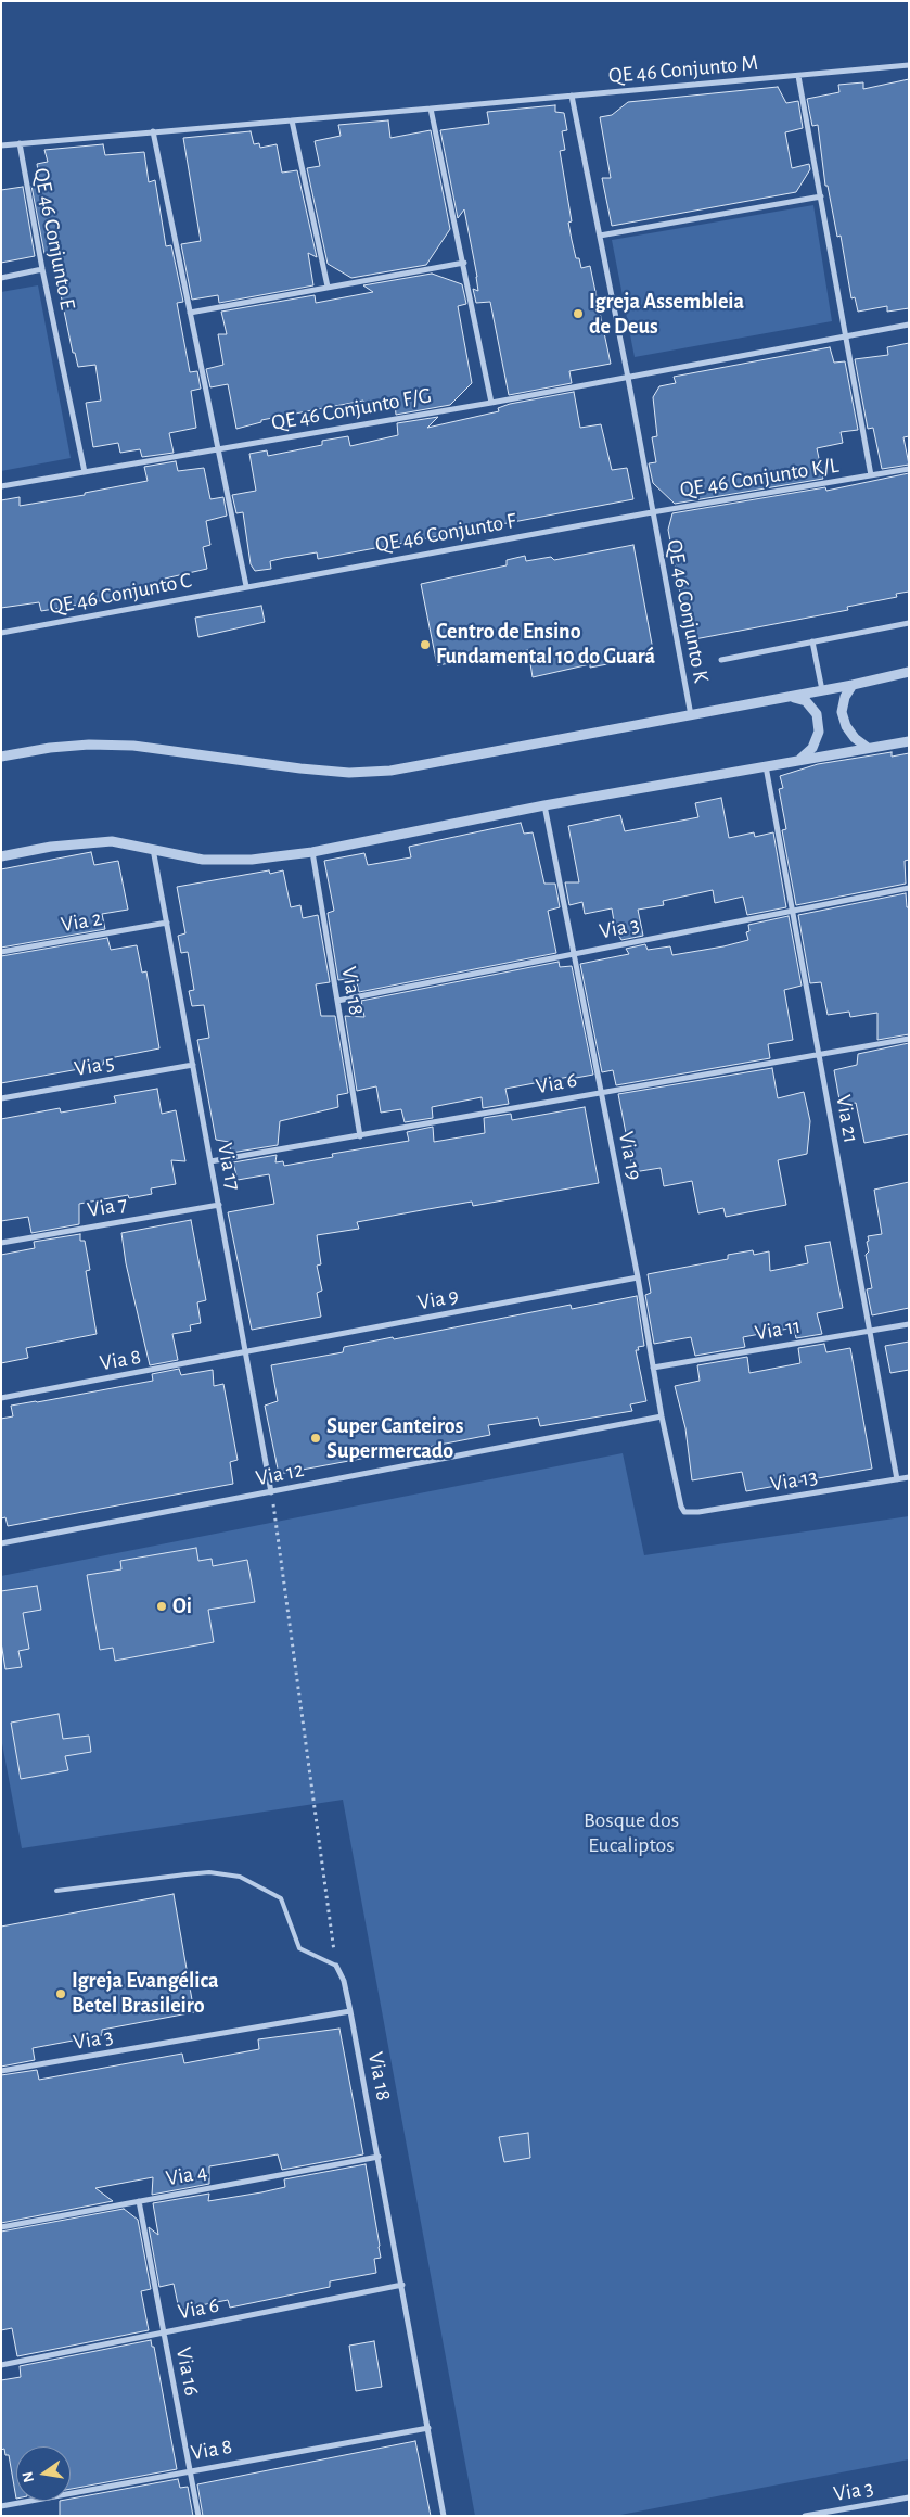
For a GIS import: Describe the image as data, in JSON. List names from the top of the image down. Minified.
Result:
{"streets":{"street":["QE 46 Conjunto M","QE 46 Conjunto E","QE 46 Conjunto F/G","QE 46 Conjunto K/L","QE 46 Conjunto F","QE 46 Conjunto C","QE 46 Conjunto K","Via 2","Via 3","Via 18","Via 5","Via 6","Via 21","Via 19","Via 17","Via 7","Via 9","Via 11","Via 8","Via 12","Via 13","Via 4","Via 16"]},"crossings":[["QE 46 Conjunto M","QE 46 Conjunto E"],["QE 46 Conjunto M","QE 46 Conjunto K"],["QE 46 Conjunto E","QE 46 Conjunto F/G"],["QE 46 Conjunto F/G","QE 46 Conjunto K"],["QE 46 Conjunto K/L","QE 46 Conjunto F"],["QE 46 Conjunto K/L","QE 46 Conjunto K"],["QE 46 Conjunto F","QE 46 Conjunto C"],["QE 46 Conjunto F","QE 46 Conjunto K"],["Via 2","Via 17"],["Via 3","Via 18"],["Via 3","Via 21"],["Via 3","Via 19"],["Via 18","Via 6"],["Via 18","Via 8"],["Via 18","Via 4"],["Via 5","Via 17"],["Via 6","Via 21"],["Via 6","Via 19"],["Via 6","Via 17"],["Via 6","Via 16"],["Via 21","Via 11"],["Via 21","Via 13"],["Via 19","Via 9"],["Via 19","Via 11"],["Via 19","Via 12"],["Via 19","Via 13"],["Via 17","Via 7"],["Via 17","Via 9"],["Via 17","Via 8"],["Via 17","Via 12"],["Via 9","Via 8"],["Via 8","Via 16"],["Via 4","Via 16"]],"parks":["Bosque dos Eucaliptos"],"places":["Igreja Assembleia de Deus","Centro de Ensino Fundamental 10 do Guará","Super Canteiros Supermercado","Oi","Igreja Evangélica Betel Brasileiro"],"north":"left"}
